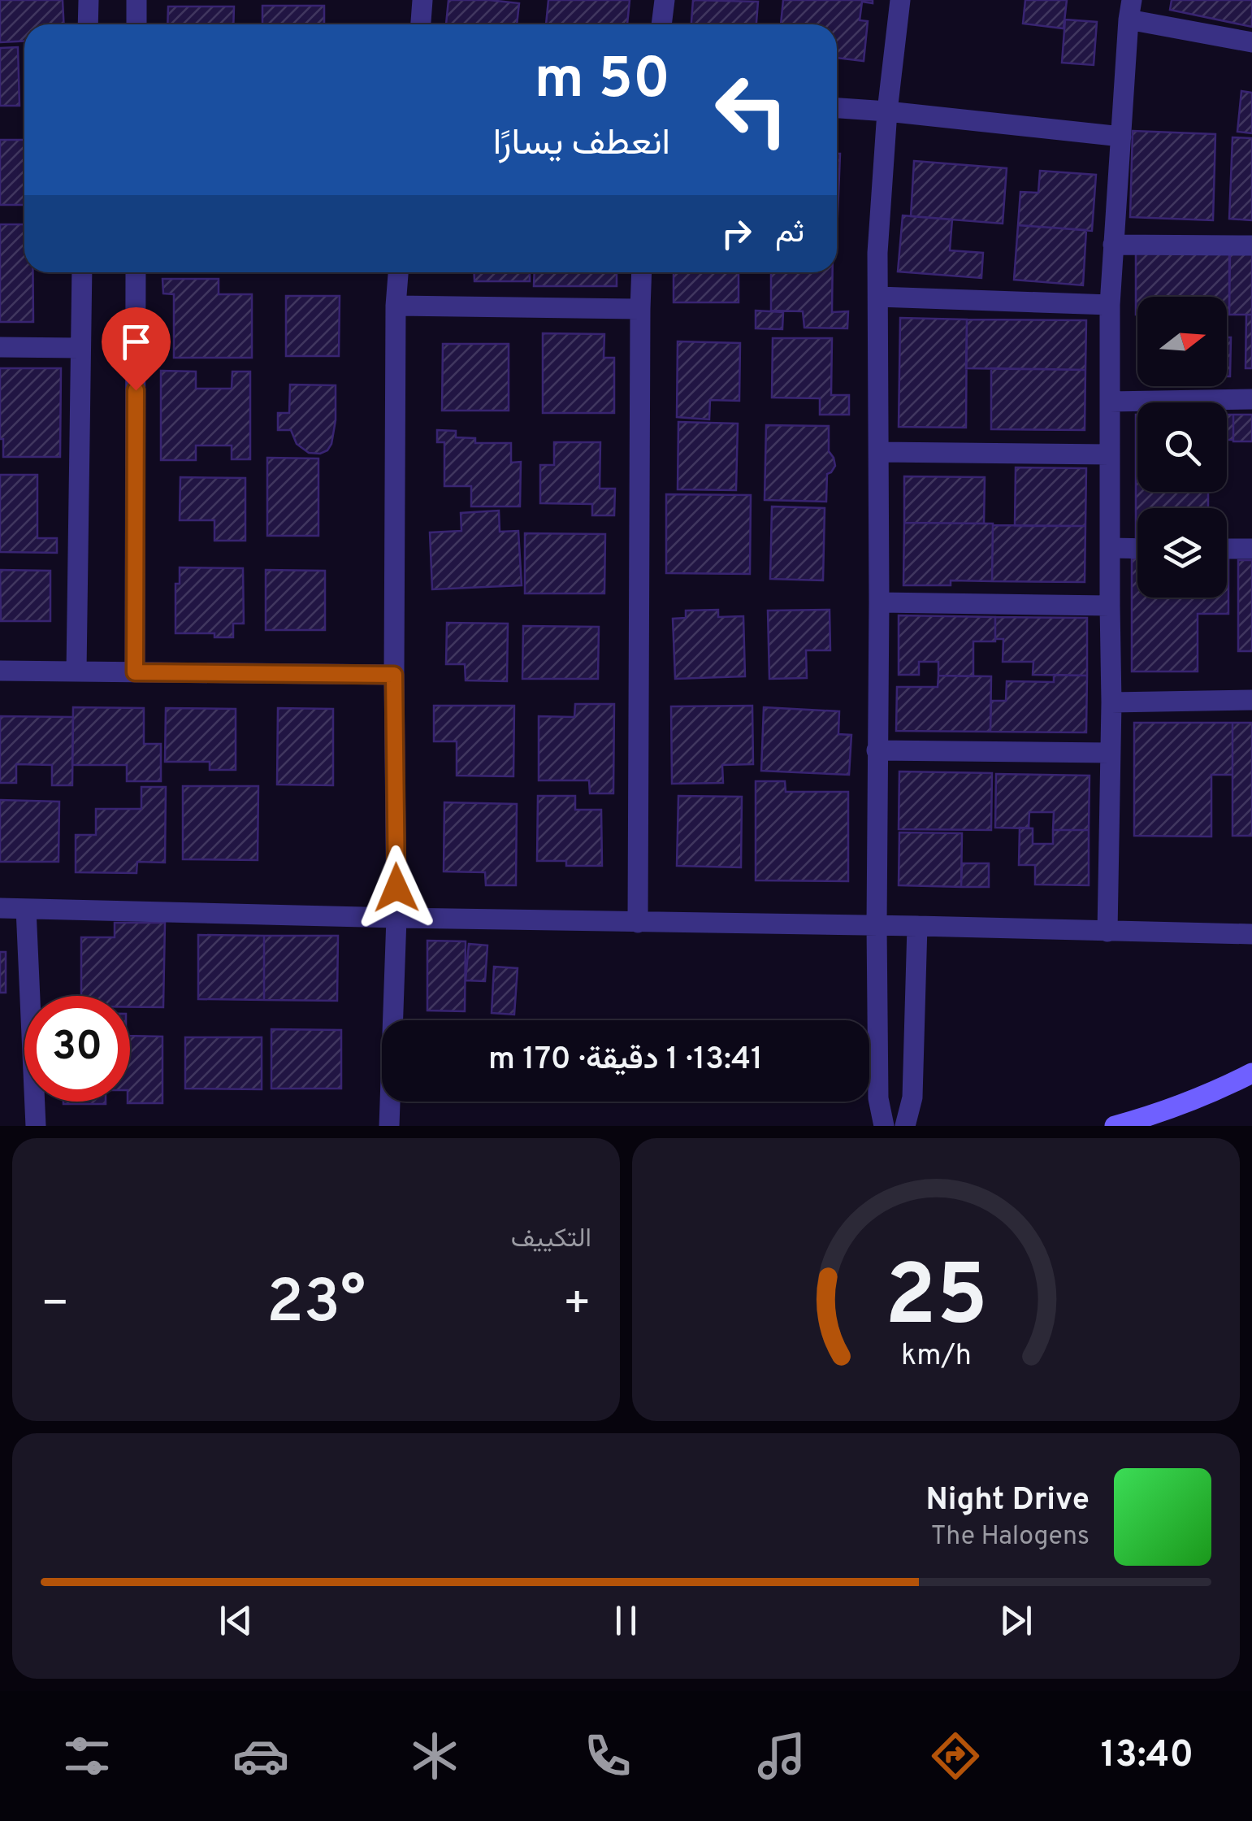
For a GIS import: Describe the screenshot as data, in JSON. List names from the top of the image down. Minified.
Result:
{"north":"right","page":{"turn":["50 m","انعطف يسارًا"],"then":"ثم","limit":"30","trip":"13:41 · 1 دقيقة · 170 m","tile":"التكييف","heat":["−","23°","+"],"song":["Night Drive","The Halogens"],"tabs":"13:40","gauge":["25","km/h"]}}
